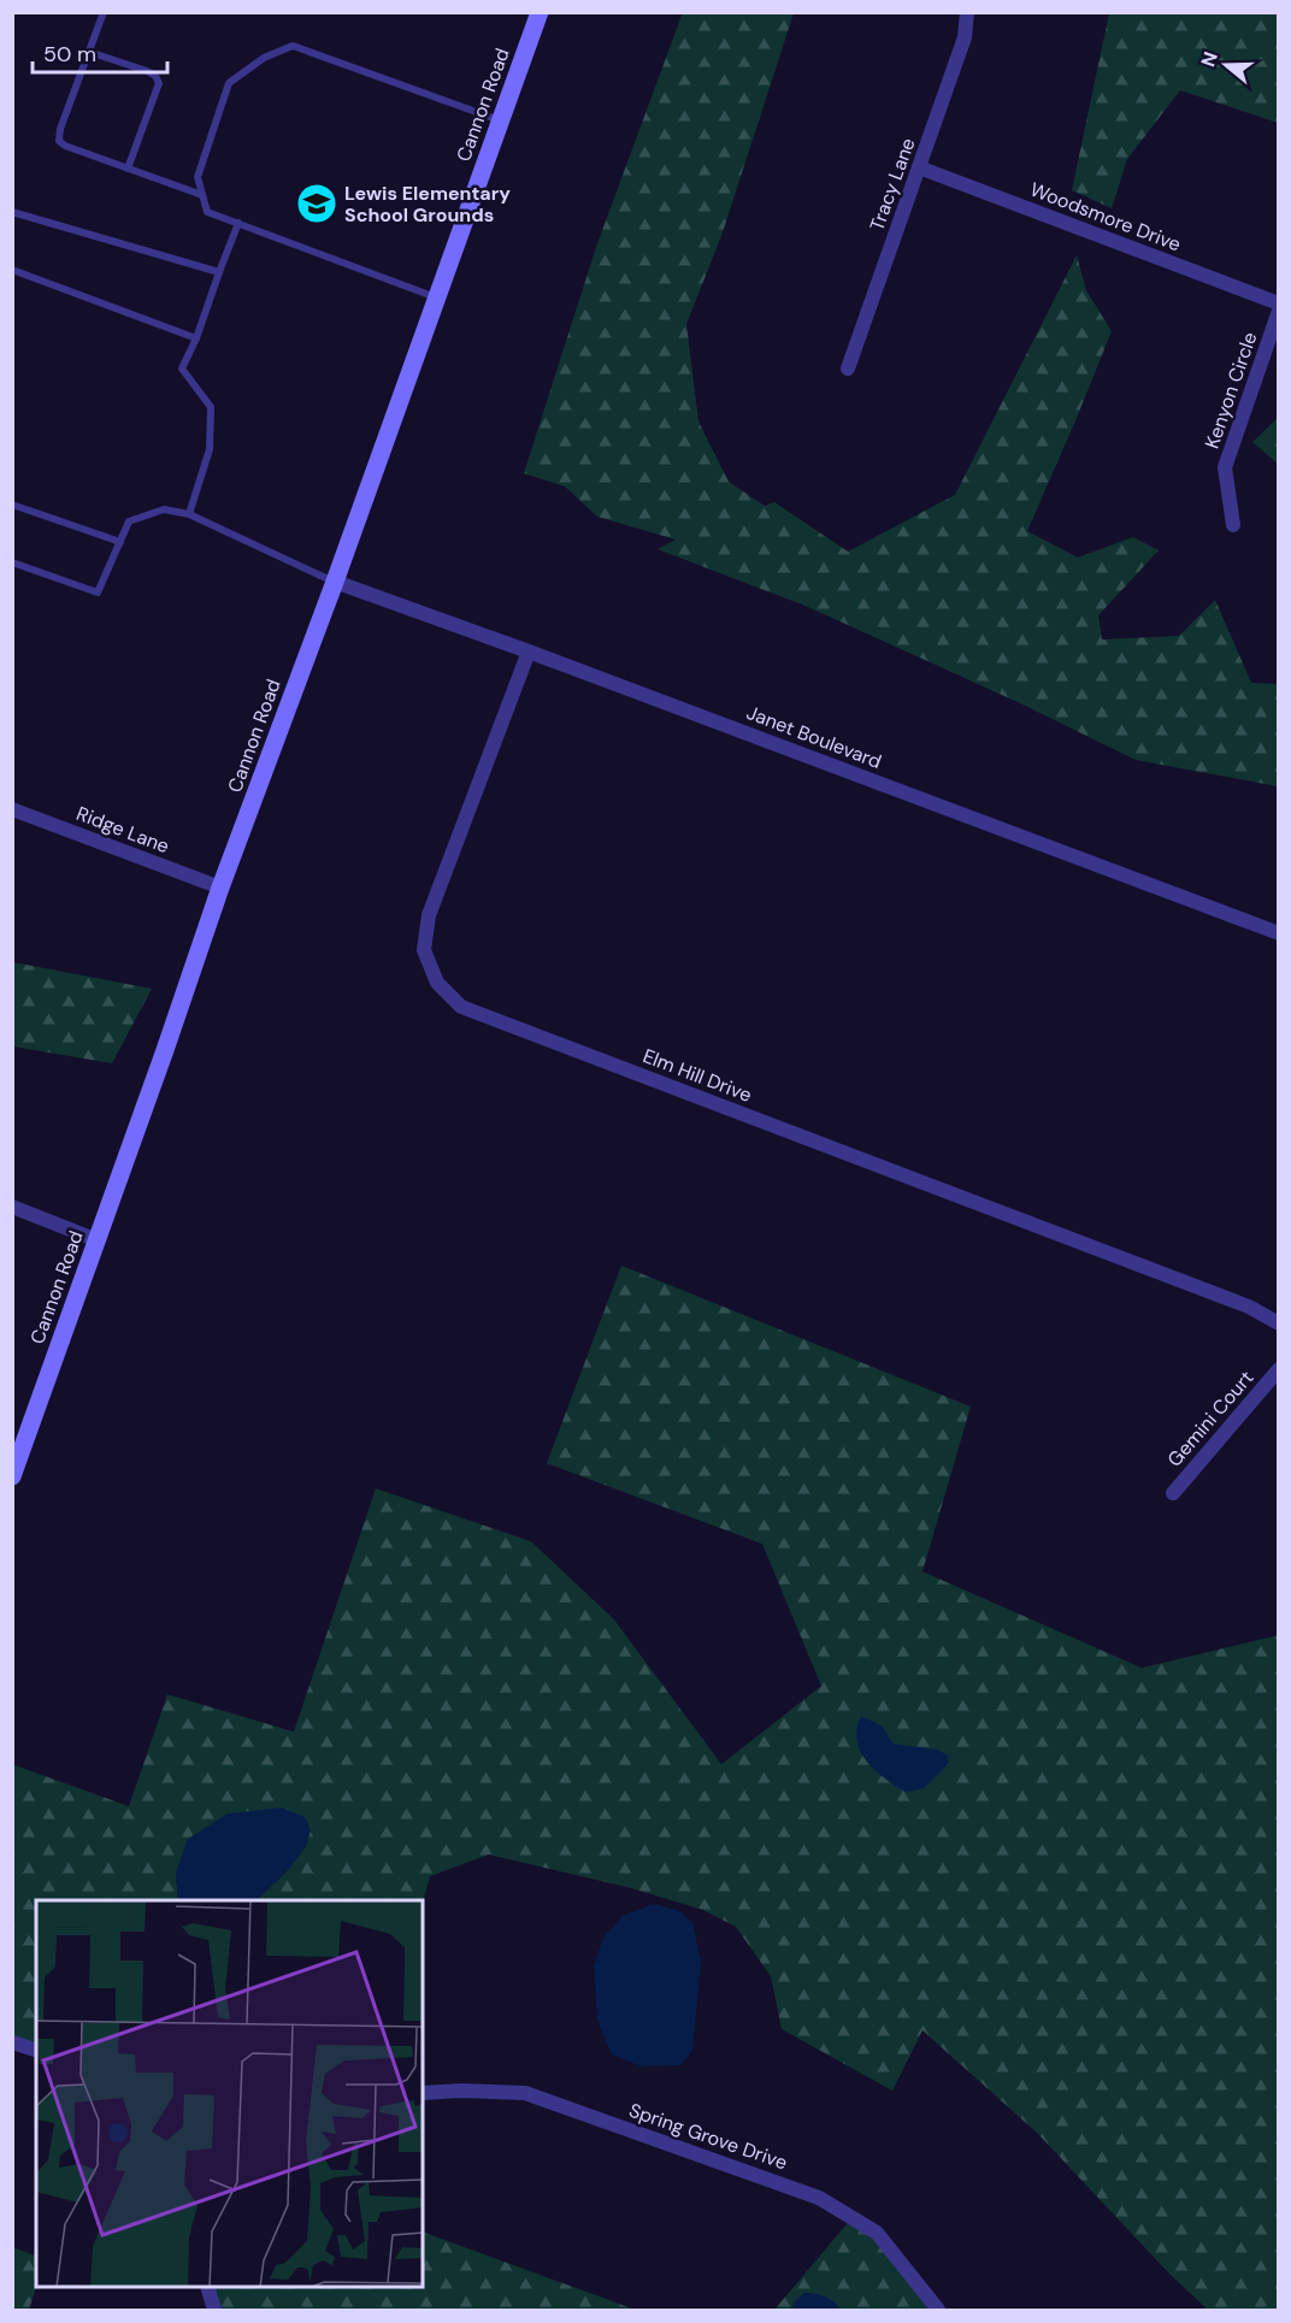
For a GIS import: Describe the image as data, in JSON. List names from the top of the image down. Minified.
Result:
{"streets":{"main road":["Cannon Road"],"street":["Tracy Lane","Woodsmore Drive","Kenyon Circle","Janet Boulevard","Ridge Lane","Elm Hill Drive","Gemini Court","Spring Grove Drive"]},"crossings":[["Cannon Road","Janet Boulevard"],["Cannon Road","Ridge Lane"],["Tracy Lane","Woodsmore Drive"],["Janet Boulevard","Elm Hill Drive"]],"places":{"school or university":["Lewis Elementary School Grounds"]},"scale_bar":"50 m","north":"left"}
